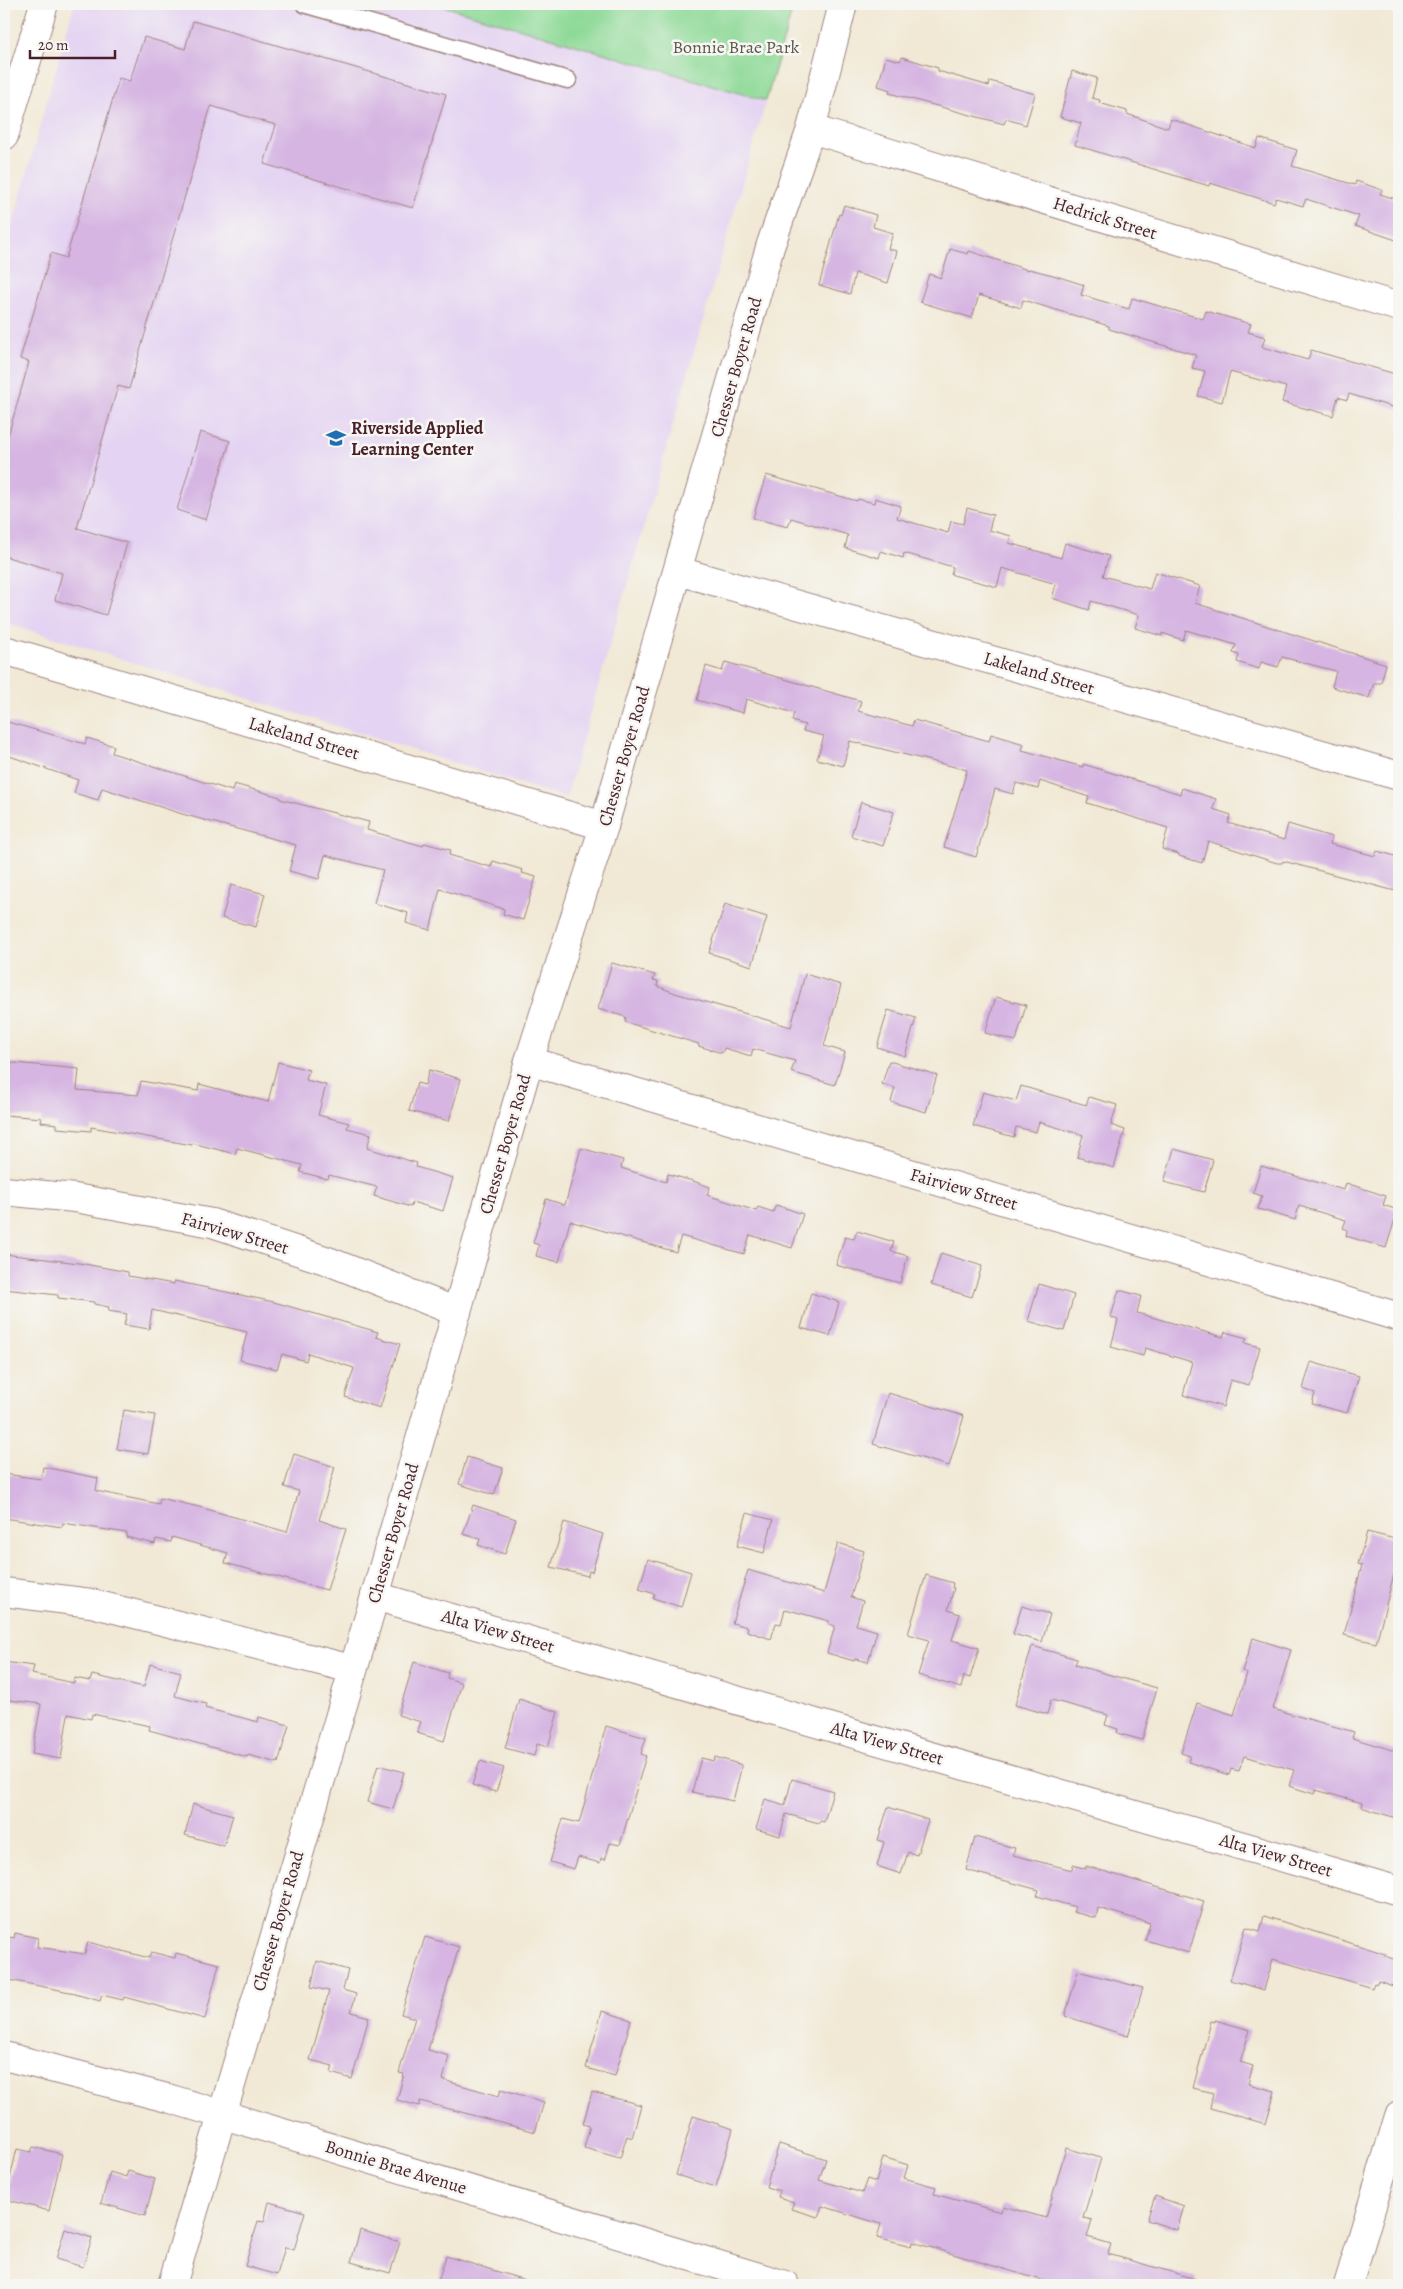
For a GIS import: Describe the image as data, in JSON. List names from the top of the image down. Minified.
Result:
{"streets":{"street":["Hedrick Street","Chesser Boyer Road","Lakeland Street","Fairview Street","Alta View Street","Bonnie Brae Avenue"]},"crossings":[["Hedrick Street","Chesser Boyer Road"],["Chesser Boyer Road","Lakeland Street"],["Chesser Boyer Road","Fairview Street"],["Chesser Boyer Road","Alta View Street"],["Chesser Boyer Road","Bonnie Brae Avenue"]],"parks":["Bonnie Brae Park"],"places":{"school or university":["Riverside Applied Learning Center"]},"scale_bar":"20 m"}
